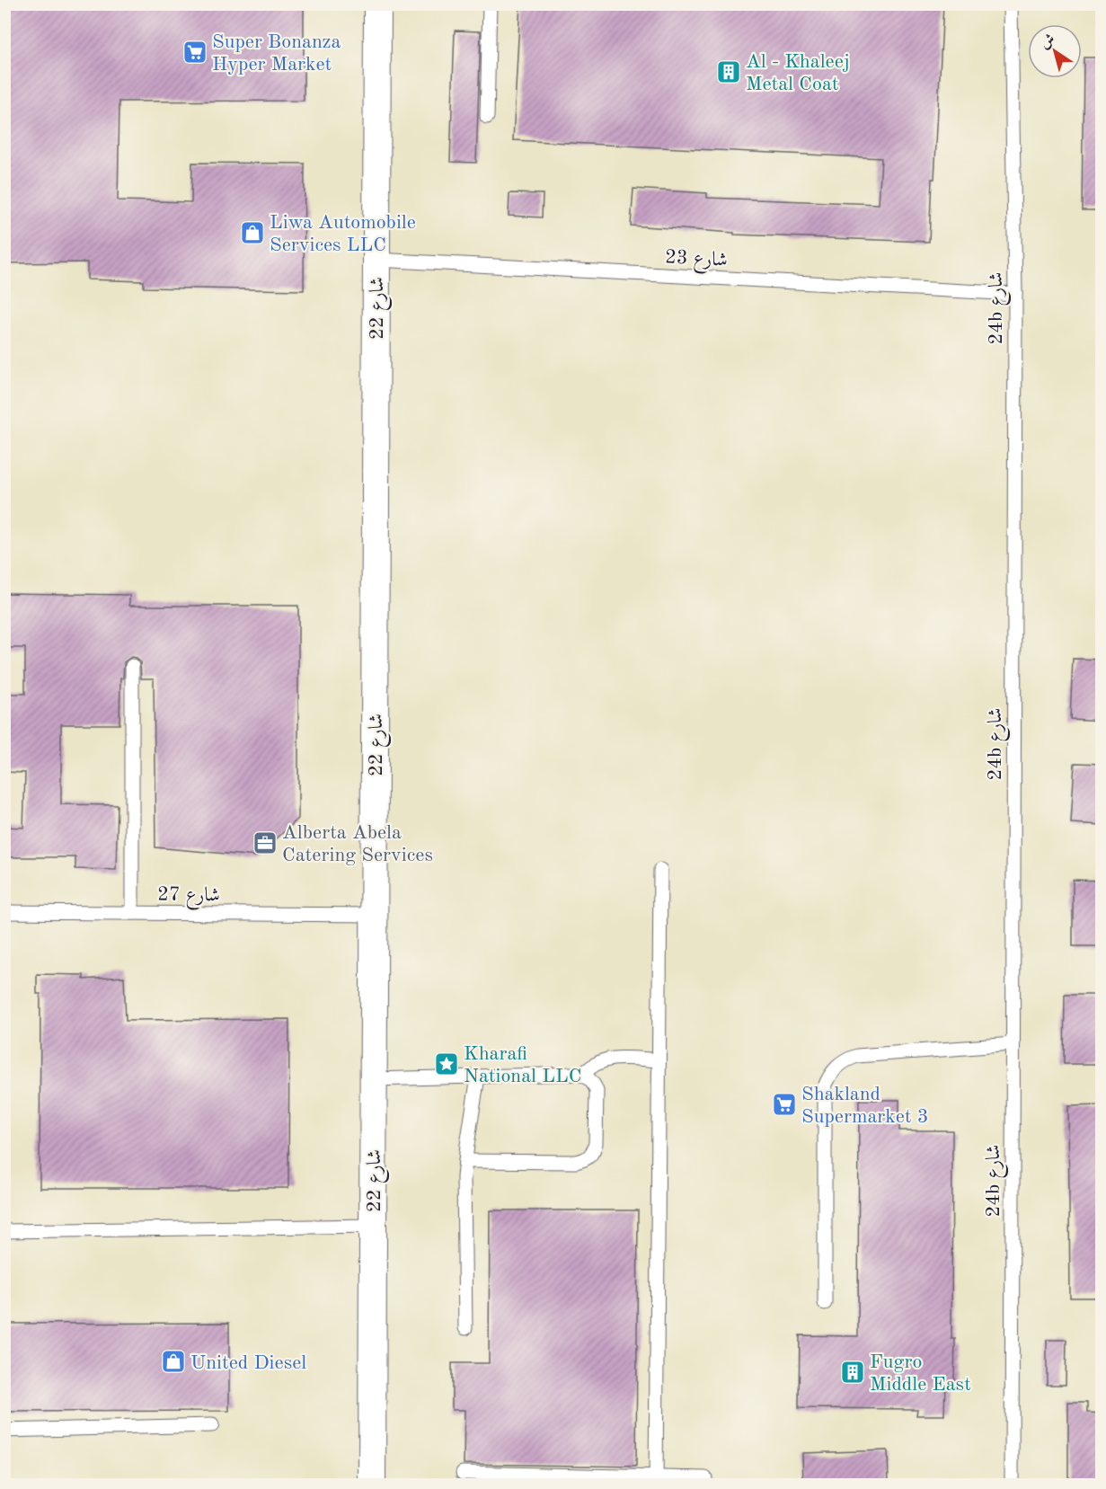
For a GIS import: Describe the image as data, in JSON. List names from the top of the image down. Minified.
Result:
{"streets":{"street":["شارع 22"],"lane":["شارع 23","24b شارع","شارع 27"]},"crossings":[["شارع 23","شارع 22"],["شارع 23","24b شارع"],["شارع 22","شارع 27"]],"places":{"supermarket":["Super Bonanza Hyper Market","Shakland Supermarket 3"],"building":["Al - Khaleej Metal Coat","Fugro Middle East"],"shop":["Liwa Automobile Services LLC","United Diesel"],"office":["Alberta Abela Catering Services"],"place":["Kharafi National LLC"]},"north":"top left"}
